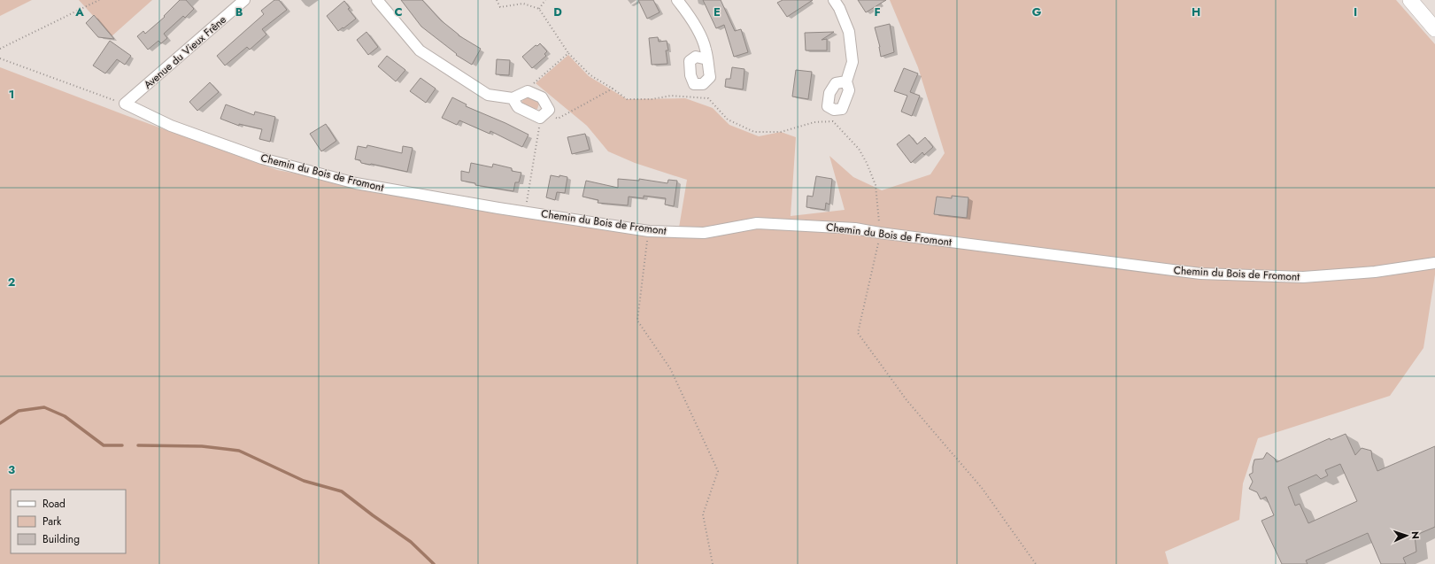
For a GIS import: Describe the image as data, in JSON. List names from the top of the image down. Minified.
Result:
{"streets":{"street":["Avenue du Vieux Frêne","Chemin du Bois de Fromont"]},"crossings":[["Avenue du Vieux Frêne","Chemin du Bois de Fromont"]],"legend":["Road","Park","Building"],"north":"right","grid":{"columns":["A","B","C","D","E","F","G","H","I"],"rows":["1","2","3"]}}
